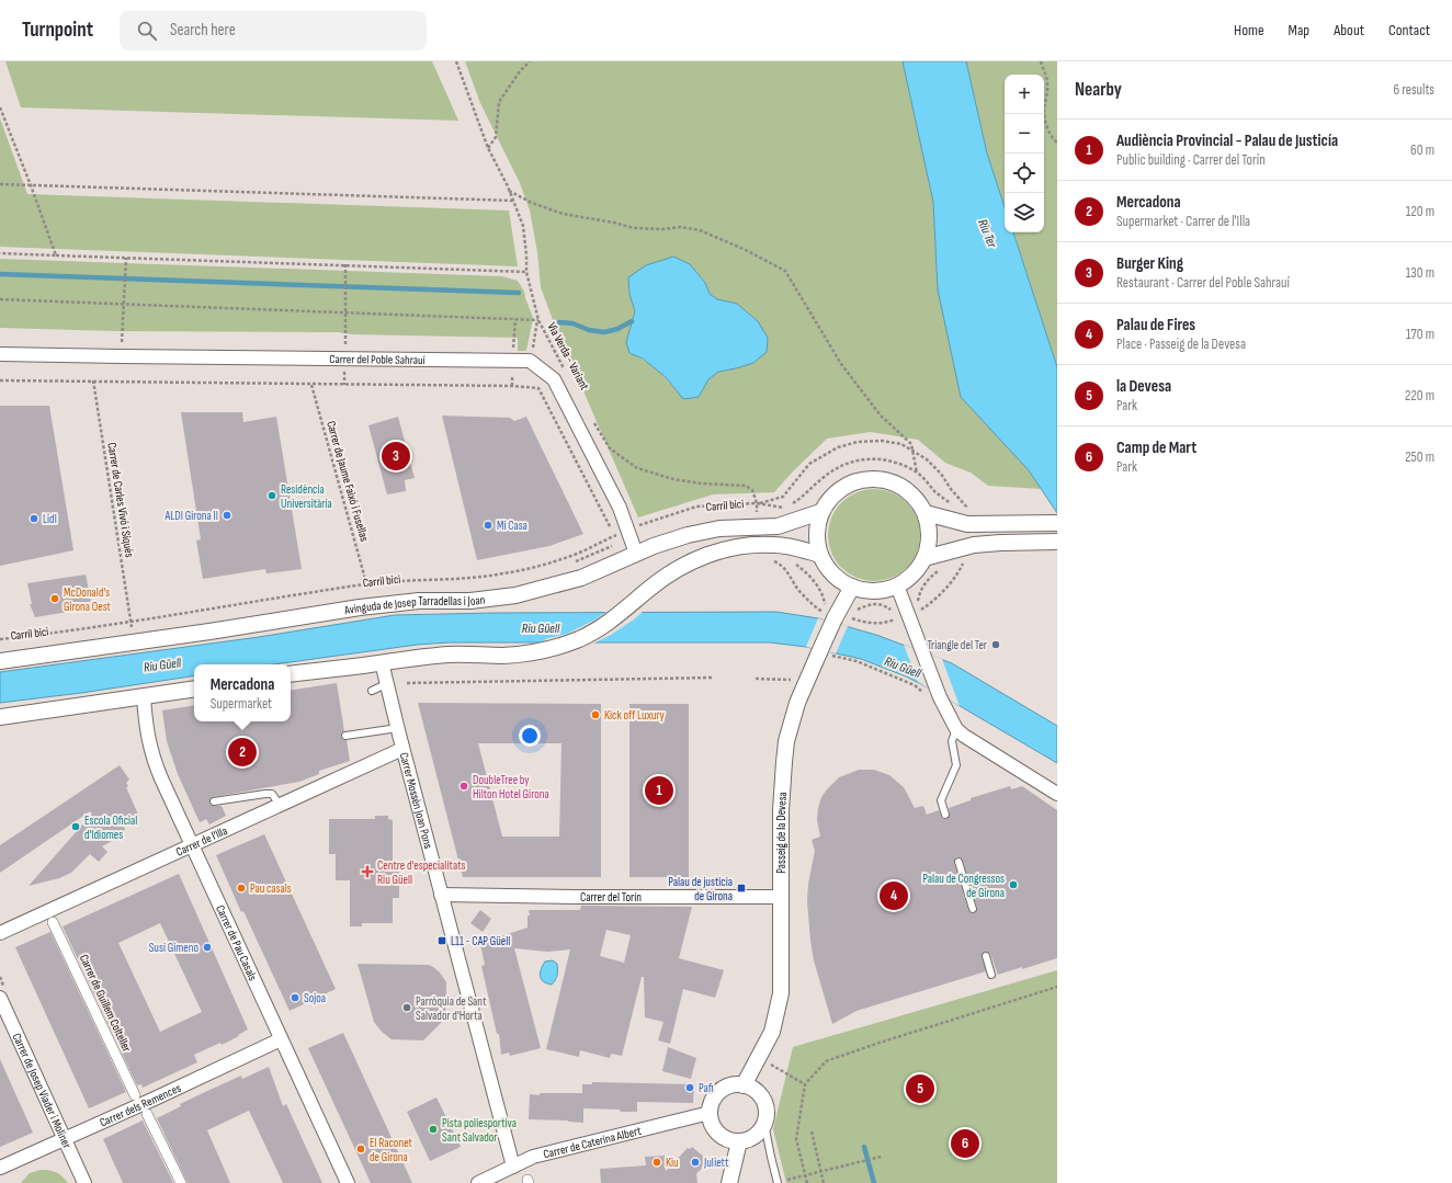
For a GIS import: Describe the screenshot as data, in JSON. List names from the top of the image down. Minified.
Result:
{"streets":{"street":["Carrer del Poble Sahrauí","Avinguda de Josep Tarradellas i Joan","Carrer Mossèn Joan Pons","Passeig de la Devesa","Carrer de l'Illa","Carrer del Torín","Carrer de Pau Casals","Carrer de Guillem Colteller","Carrer de Josep Viader i Moliner","Carrer dels Remences","Carrer de Caterina Albert"],"path":["Via Verda - Variant","Carrer de Jaume Faixó i Fusellas","Carrer de Carles Vivó i Siqués","Carril bici"]},"crossings":[["Avinguda de Josep Tarradellas i Joan","Passeig de la Devesa"],["Carrer Mossèn Joan Pons","Carrer de l'Illa"],["Carrer Mossèn Joan Pons","Carrer del Torín"],["Carrer Mossèn Joan Pons","Carrer de Caterina Albert"],["Passeig de la Devesa","Carrer del Torín"],["Passeig de la Devesa","Carrer de Caterina Albert"],["Carrer de l'Illa","Carrer de Pau Casals"],["Carrer de Pau Casals","Carrer dels Remences"],["Carrer de Josep Viader i Moliner","Carrer dels Remences"]],"water":["Riu Ter","Riu Güell"],"places":{"other":["Residència Universitària","ALDI Girona II","Lidl","Mi Casa","McDonald's Girona Oest","Triangle del Ter","Kick off Luxury","DoubleTree by Hilton Hotel Girona","Escola Oficial d'Idiomes","Palau de Congressos de Girona","Pau casals","Susi Gimeno","Sojoa","Parròquia de Sant Salvador d'Horta","Pafi","Pista poliesportiva Sant Salvador","El Raconet de Girona","Kiu","Juliett"],"health":["Centre d'especialitats Riu Güell"],"transit":["Palau de justicia de Girona","L11 - CAP Güell"]},"page":{"header":"Turnpoint","search":"Search here","nav":["Home","Map","About","Contact"],"heading":["Nearby","6 results"],"map_buttons":["+","−"],"list":[{"mark":"1","name":"Audiència Provincial - Palau de Justicía","note":"Public building · Carrer del Torín","value":"60 m"},{"mark":"2","name":"Mercadona","note":"Supermarket · Carrer de l'Illa","value":"120 m"},{"mark":"3","name":"Burger King","note":"Restaurant · Carrer del Poble Sahrauí","value":"130 m"},{"mark":"4","name":"Palau de Fires","note":"Place · Passeig de la Devesa","value":"170 m"},{"mark":"5","name":"la Devesa","note":"Park","value":"220 m"},{"mark":"6","name":"Camp de Mart","note":"Park","value":"250 m"}],"pins":["3","2","1","4","5","6"],"popup":["Mercadona","Supermarket"]}}
